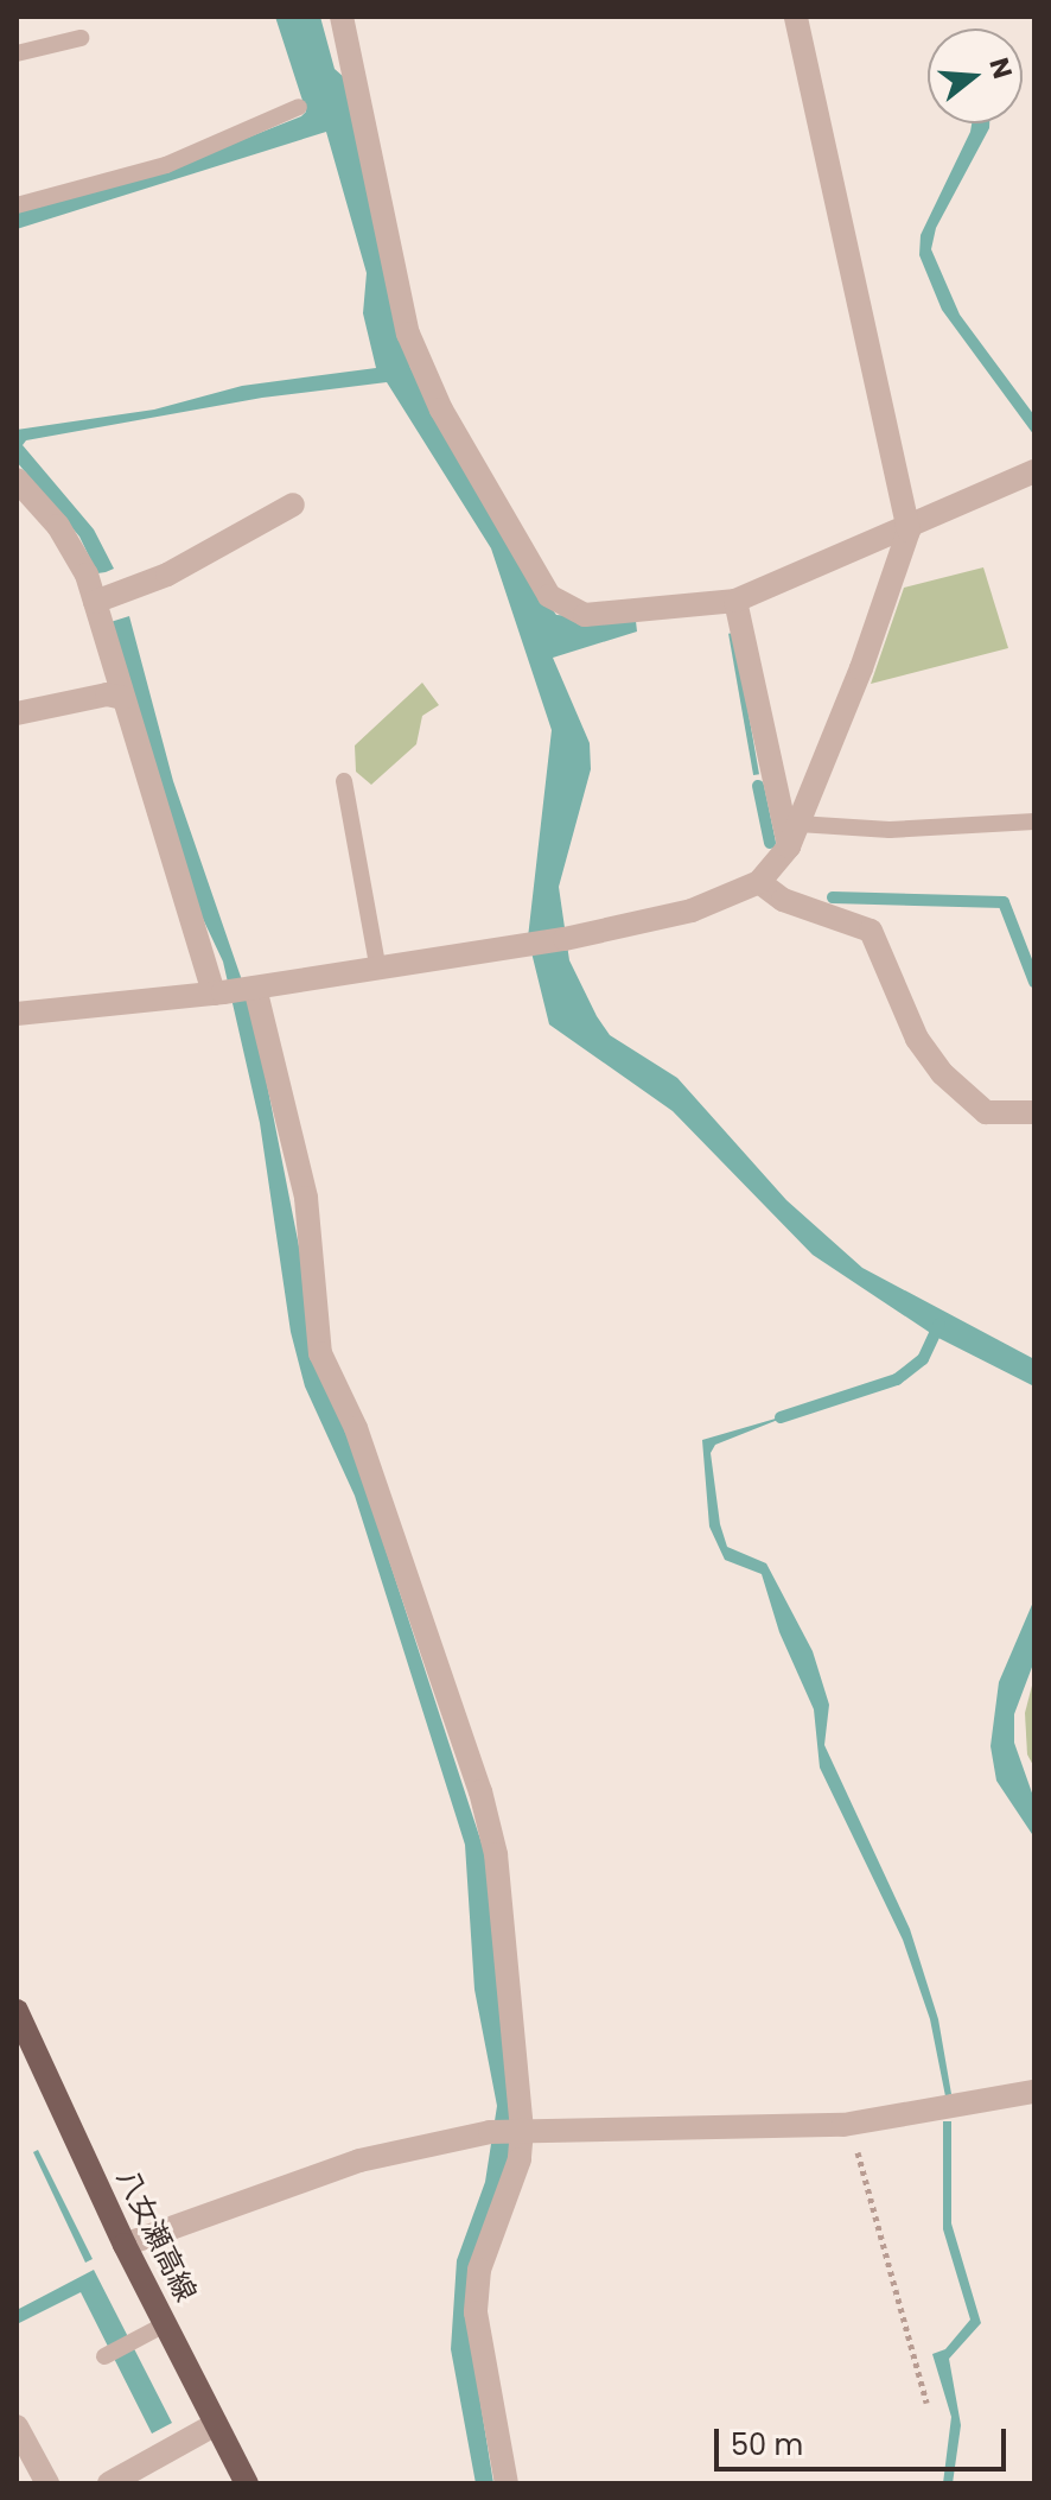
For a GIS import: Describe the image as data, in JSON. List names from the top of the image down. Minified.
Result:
{"streets":{"main road":["八女瀬高線"]},"scale_bar":"50 m","north":"right"}
